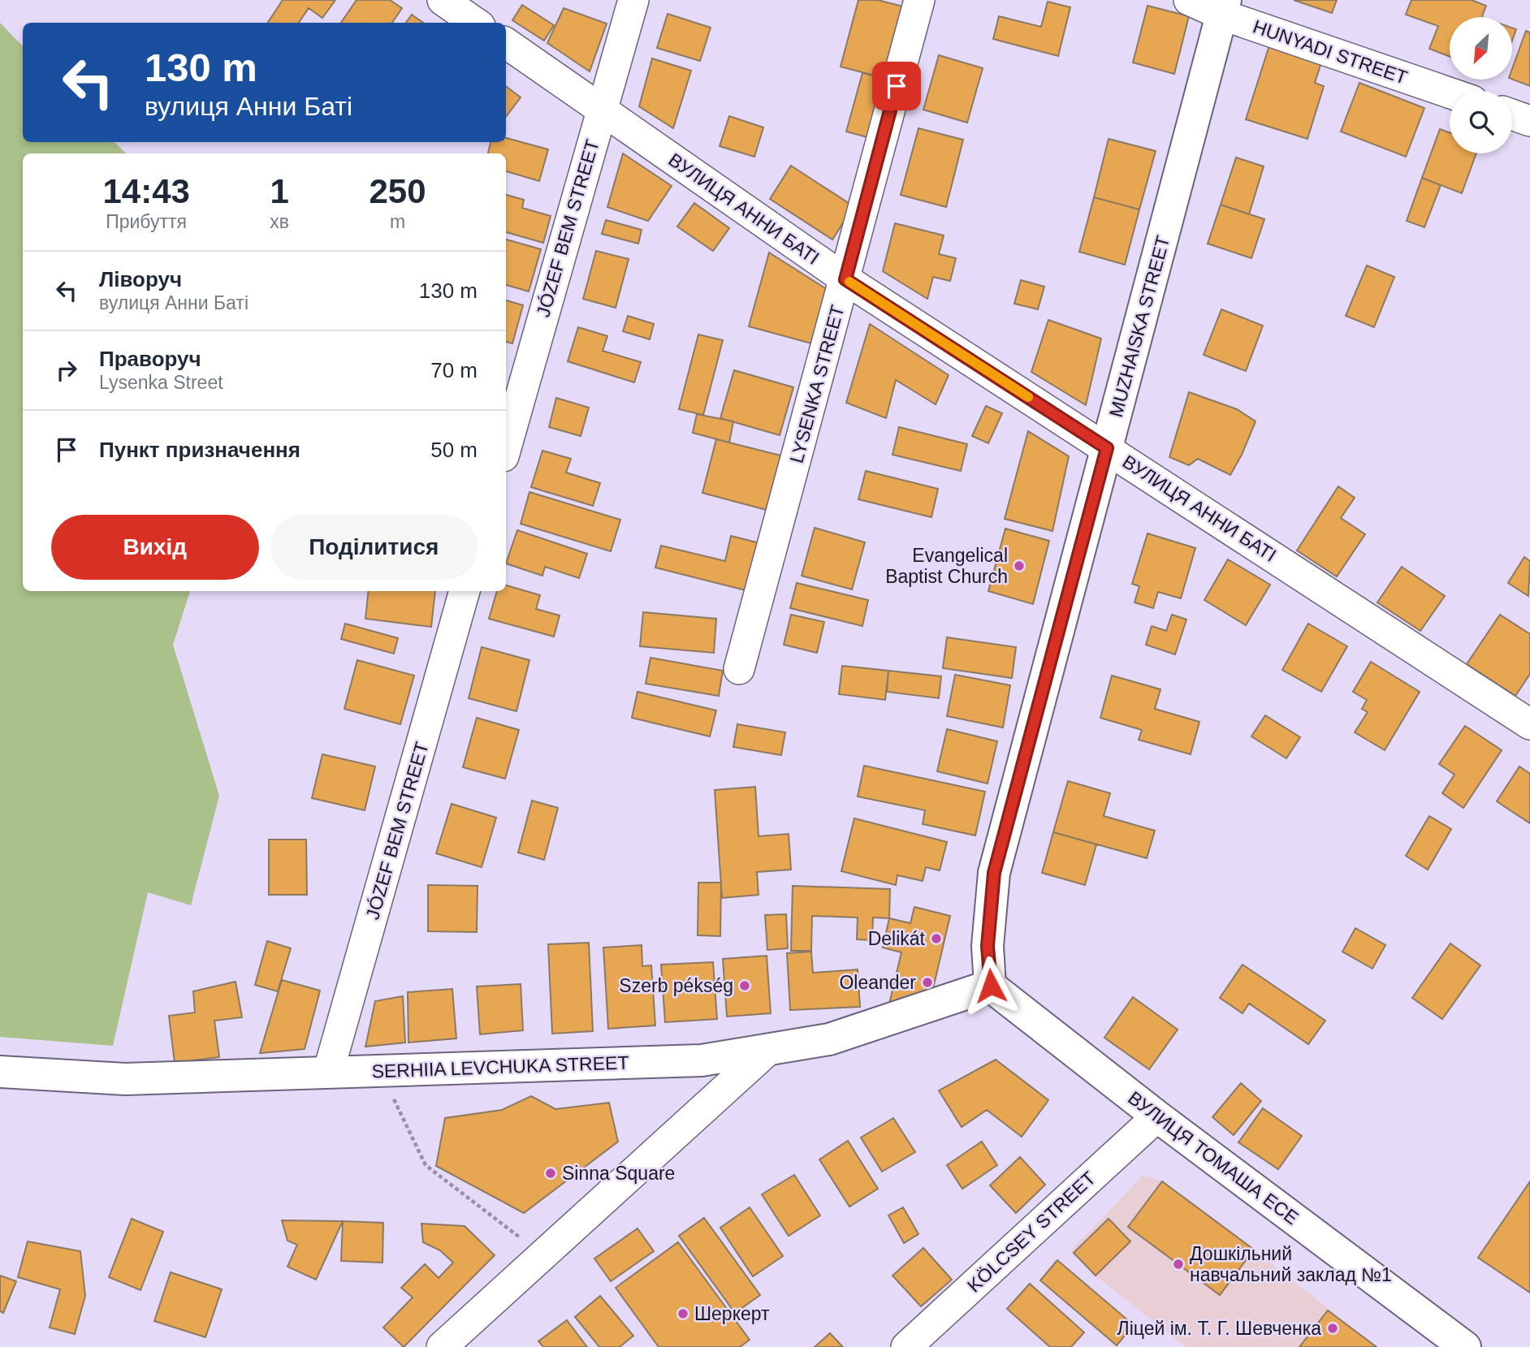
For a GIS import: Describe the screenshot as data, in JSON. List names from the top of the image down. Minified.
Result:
{"streets":{"main road":["MUZHAISKA STREET","SERHIIA LEVCHUKA STREET","ВУЛИЦЯ ТОМАША ЕСЕ"],"street":["HUNYADI STREET","ВУЛИЦЯ АННИ БАТІ","JÓZEF BEM STREET","LYSENKA STREET","KÖLCSEY STREET"]},"crossings":[["HUNYADI STREET","MUZHAISKA STREET"],["ВУЛИЦЯ АННИ БАТІ","JÓZEF BEM STREET"],["ВУЛИЦЯ АННИ БАТІ","MUZHAISKA STREET"],["ВУЛИЦЯ АННИ БАТІ","LYSENKA STREET"],["JÓZEF BEM STREET","SERHIIA LEVCHUKA STREET"],["MUZHAISKA STREET","SERHIIA LEVCHUKA STREET"],["MUZHAISKA STREET","ВУЛИЦЯ ТОМАША ЕСЕ"],["SERHIIA LEVCHUKA STREET","ВУЛИЦЯ ТОМАША ЕСЕ"],["ВУЛИЦЯ ТОМАША ЕСЕ","KÖLCSEY STREET"]],"places":["Evangelical Baptist Church","Delikát","Oleander","Szerb pékség","Sinna Square","Дошкільний навчальний заклад №1","Шеркерт","Ліцей ім. Т. Г. Шевченка"],"north":"bottom left","page":{"turn":["130 m","вулиця Анни Баті"],"eta":["14:43","Прибуття","1","хв","250","m"],"list":[{"name":"Ліворуч","note":"вулиця Анни Баті","value":"130 m"},{"name":"Праворуч","note":"Lysenka Street","value":"70 m"},{"name":"Пункт призначення","value":"50 m"}],"buttons":["Вихід","Поділитися"]}}
